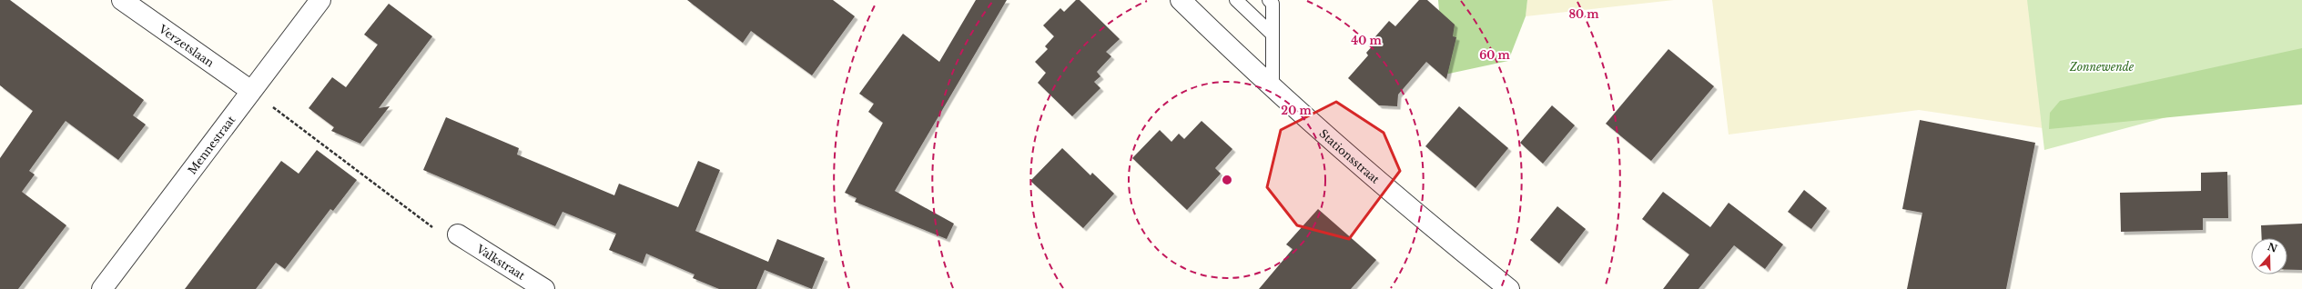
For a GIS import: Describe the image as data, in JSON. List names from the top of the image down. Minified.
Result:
{"streets":{"street":["Verzetslaan","Mennestraat","Stationsstraat","Valkstraat"]},"crossings":[["Verzetslaan","Mennestraat"]],"parks":["Zonnewende"],"north":"top","rings":["80 m","40 m","60 m","20 m"]}
